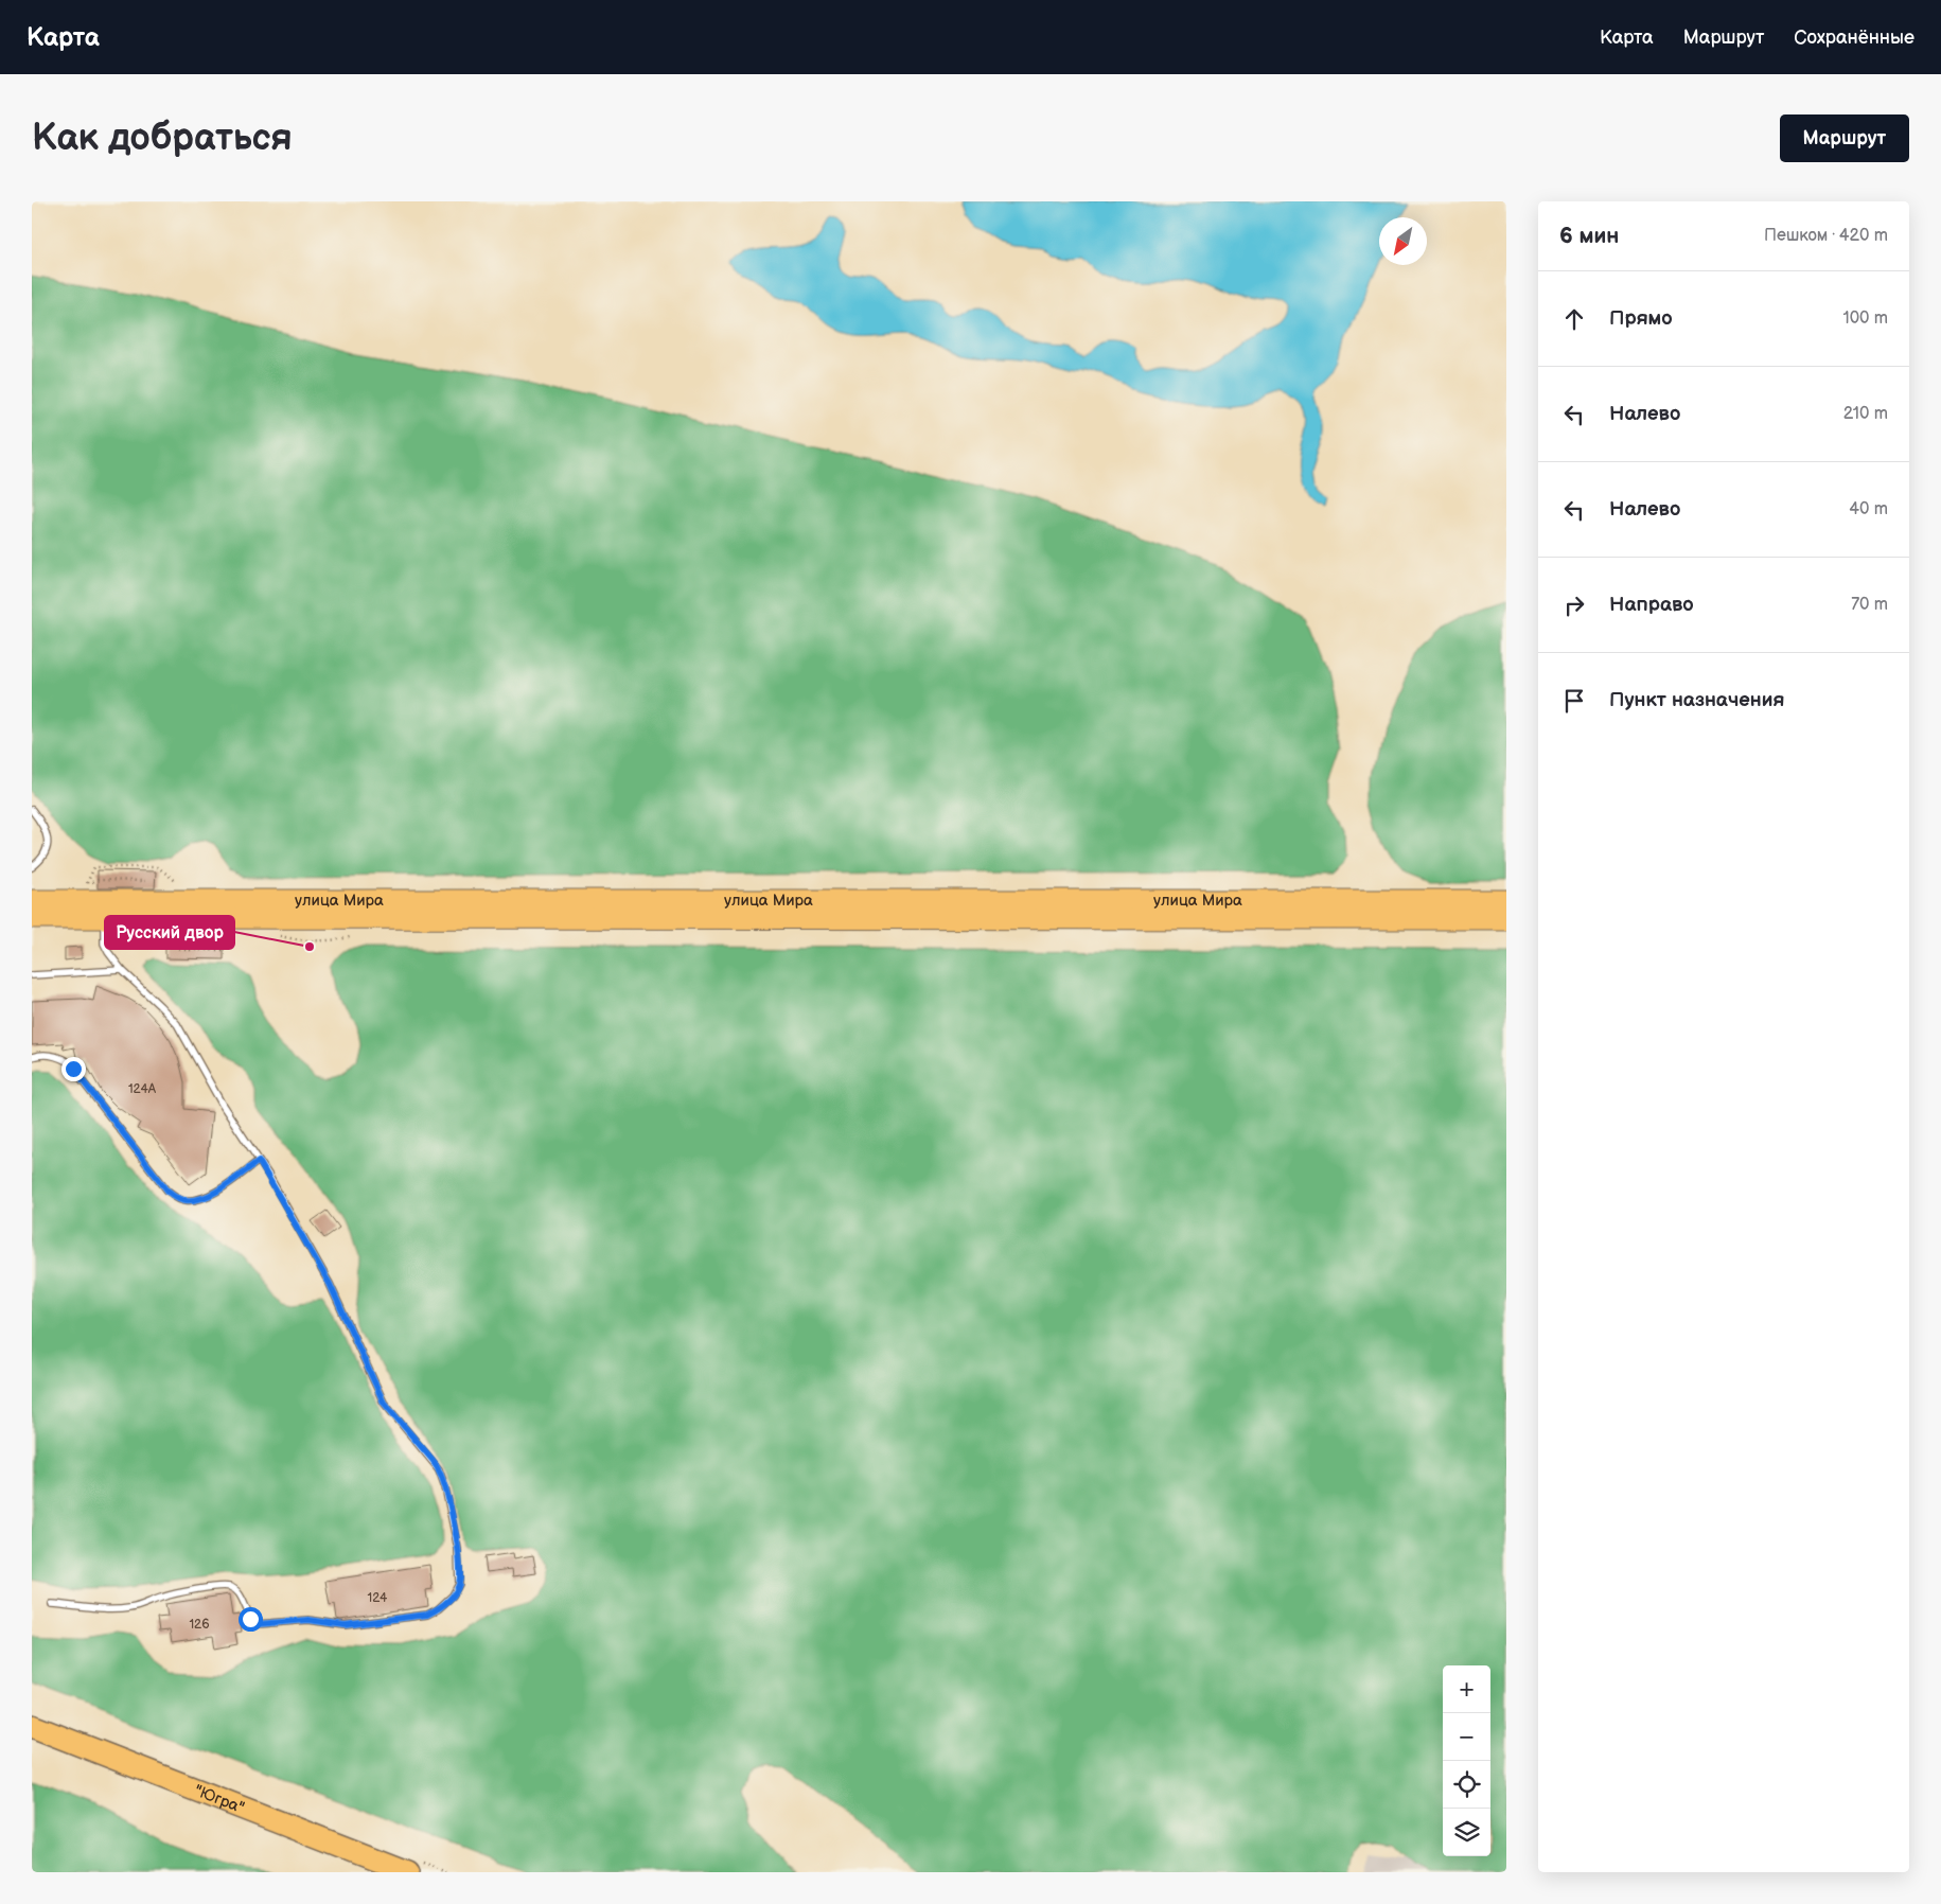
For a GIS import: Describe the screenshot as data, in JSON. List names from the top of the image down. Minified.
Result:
{"streets":{"highway":["\"Югра\""],"main road":["улица Мира"]},"places":["Русский двор"],"house_numbers":["124А","124","126"],"north":"bottom left","page":{"header":"Карта","nav":["Карта","Маршрут","Сохранённые"],"buttons":"Маршрут","title":"Как добраться","heading":["6 мин","Пешком · 420 m"],"list":[["Прямо","100 m"],["Налево","210 m"],["Налево","40 m"],["Направо","70 m"],"Пункт назначения"],"map_buttons":["+","−"]}}
